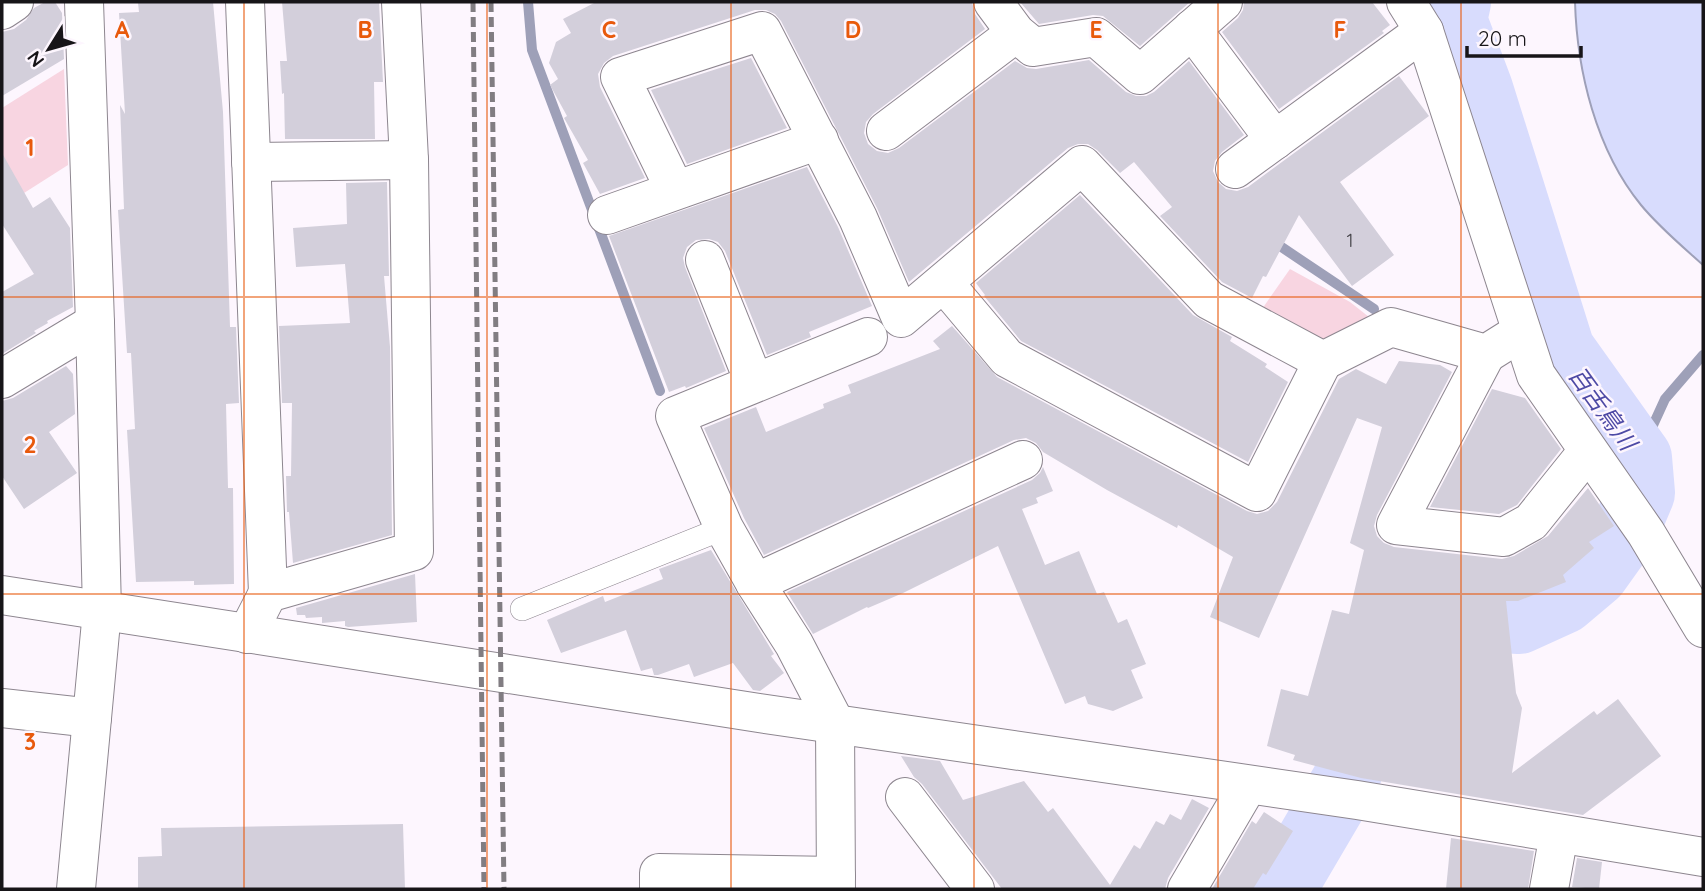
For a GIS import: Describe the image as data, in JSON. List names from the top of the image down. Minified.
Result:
{"water":["百舌鳥川"],"house_numbers":["1"],"scale_bar":"20 m","north":"bottom left","grid":{"columns":["A","B","C","D","E","F"],"rows":["1","2","3"]}}
